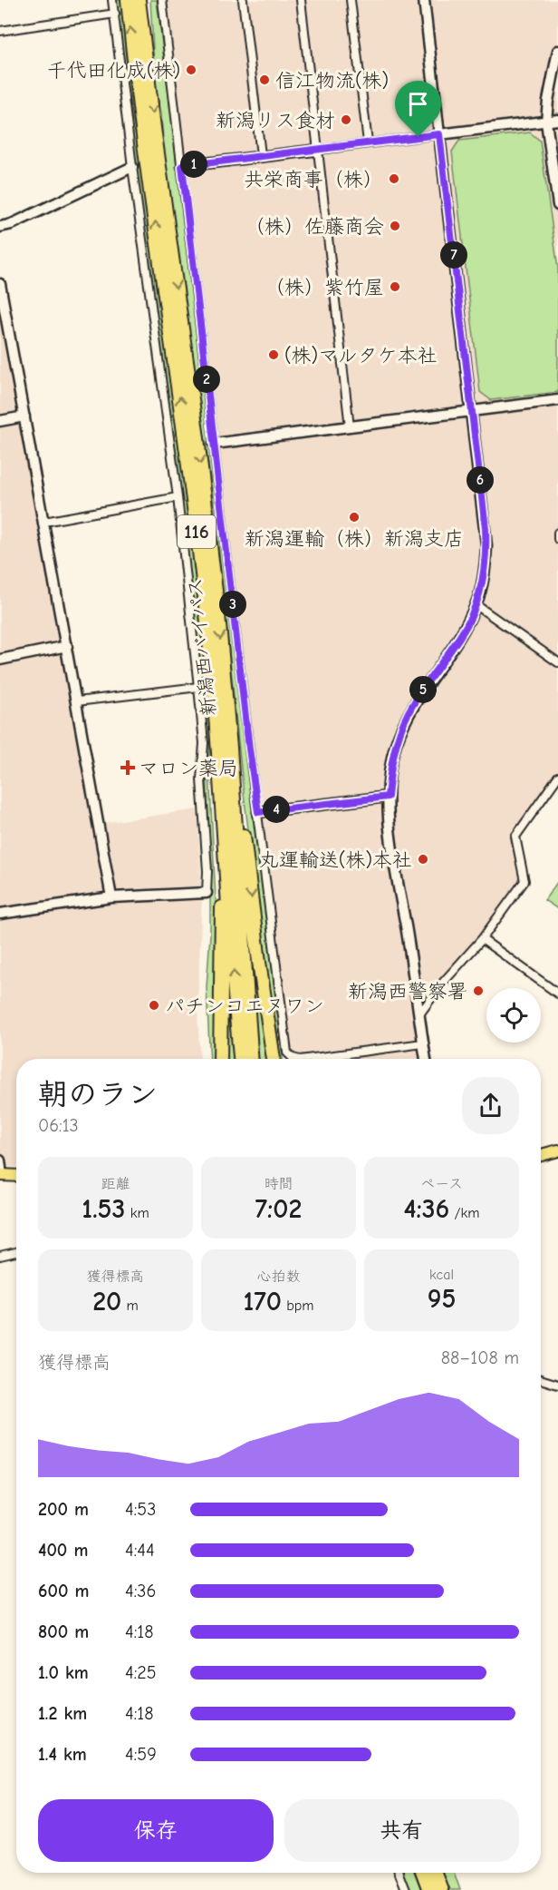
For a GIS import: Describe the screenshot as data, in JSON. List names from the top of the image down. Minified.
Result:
{"streets":{"highway":["116","新潟西バイパス"]},"places":{"other":["千代田化成(株)","信江物流(株)","新潟リス食材","共栄商事（株）","（株）佐藤商会","（株）紫竹屋","(株)マルタケ本社","新潟運輸（株）新潟支店","丸運輸送(株)本社","新潟西警察署","パチンコエヌワン"],"health":["マロン薬局"]},"page":{"pins":["1","7","2","6","3","5","4"],"heading":["朝のラン","06:13"],"stats":[["距離","1.53 km"],["時間","7:02"],["ペース","4:36 /km"],["獲得標高","20 m"],["心拍数","170 bpm"],["kcal","95"]],"chart":["獲得標高","88–108 m"],"list":[{"name":"200 m","note":"4:53"},{"name":"400 m","note":"4:44"},{"name":"600 m","note":"4:36"},{"name":"800 m","note":"4:18"},{"name":"1.0 km","note":"4:25"},{"name":"1.2 km","note":"4:18"},{"name":"1.4 km","note":"4:59"}],"buttons":["保存","共有"]}}
